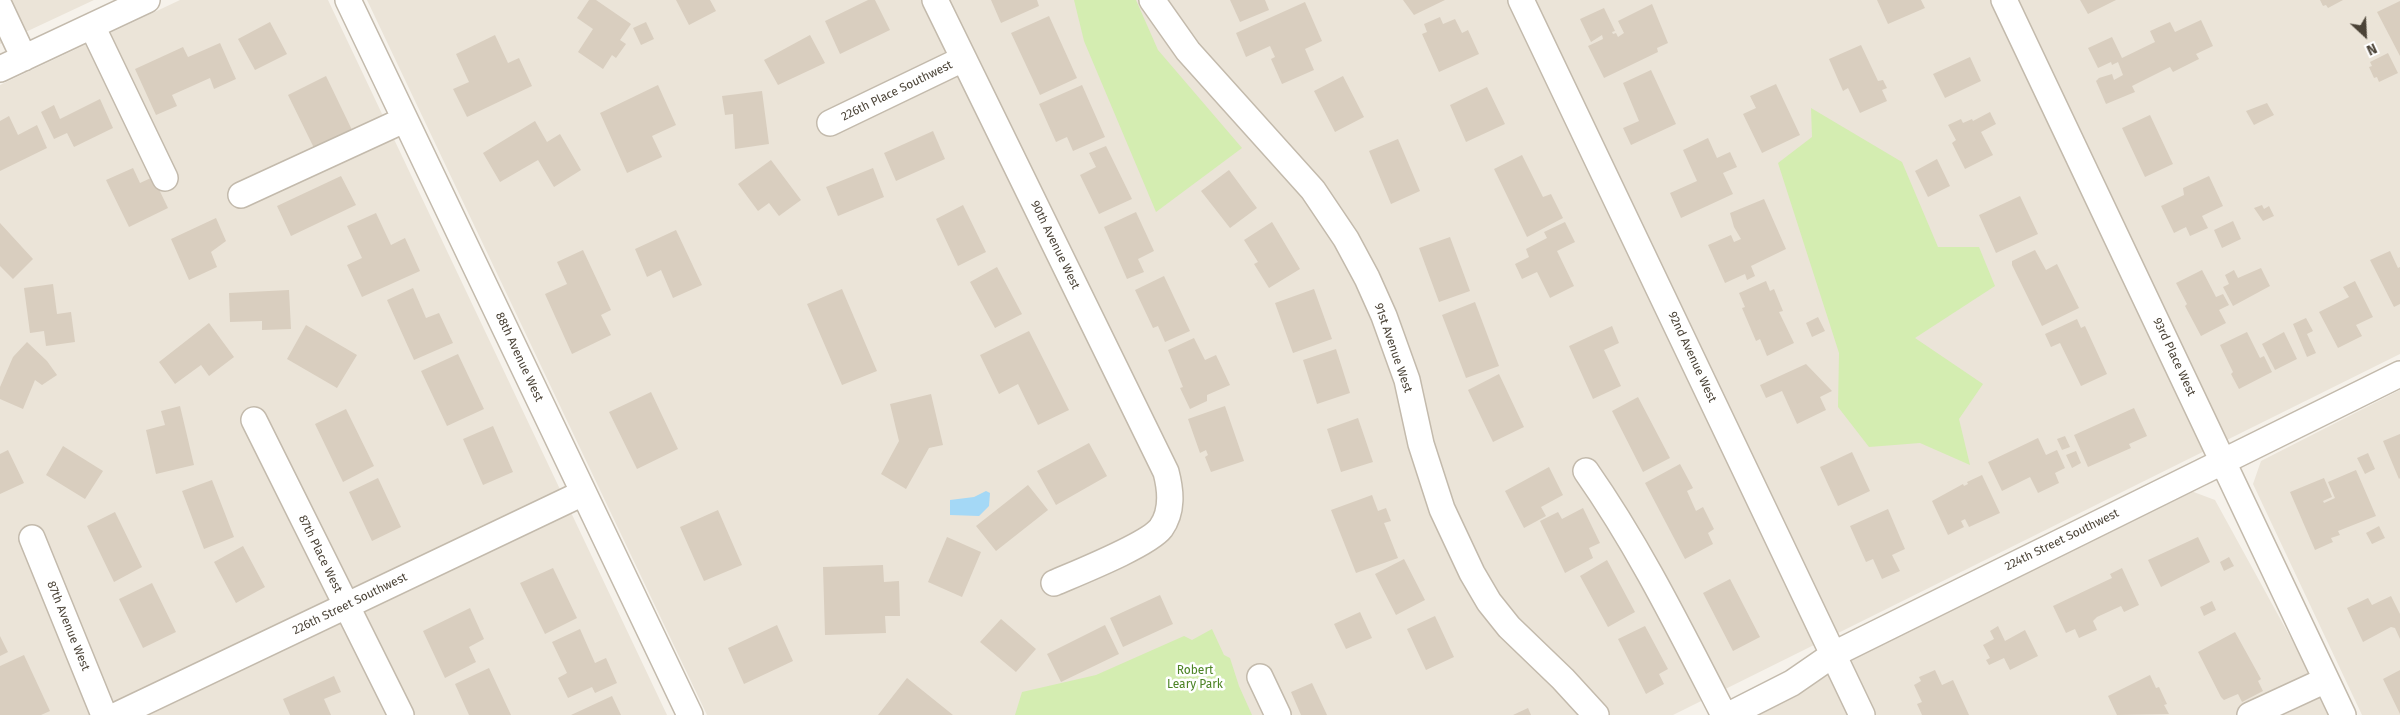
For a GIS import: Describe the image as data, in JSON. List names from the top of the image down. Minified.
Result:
{"streets":{"street":["226th Place Southwest","90th Avenue West","91st Avenue West","88th Avenue West","92nd Avenue West","93rd Place West","224th Street Southwest","87th Place West","226th Street Southwest","87th Avenue West"]},"crossings":[["226th Place Southwest","90th Avenue West"],["88th Avenue West","226th Street Southwest"],["92nd Avenue West","224th Street Southwest"],["93rd Place West","224th Street Southwest"],["87th Place West","226th Street Southwest"]],"parks":["Robert Leary Park"],"north":"bottom right"}
